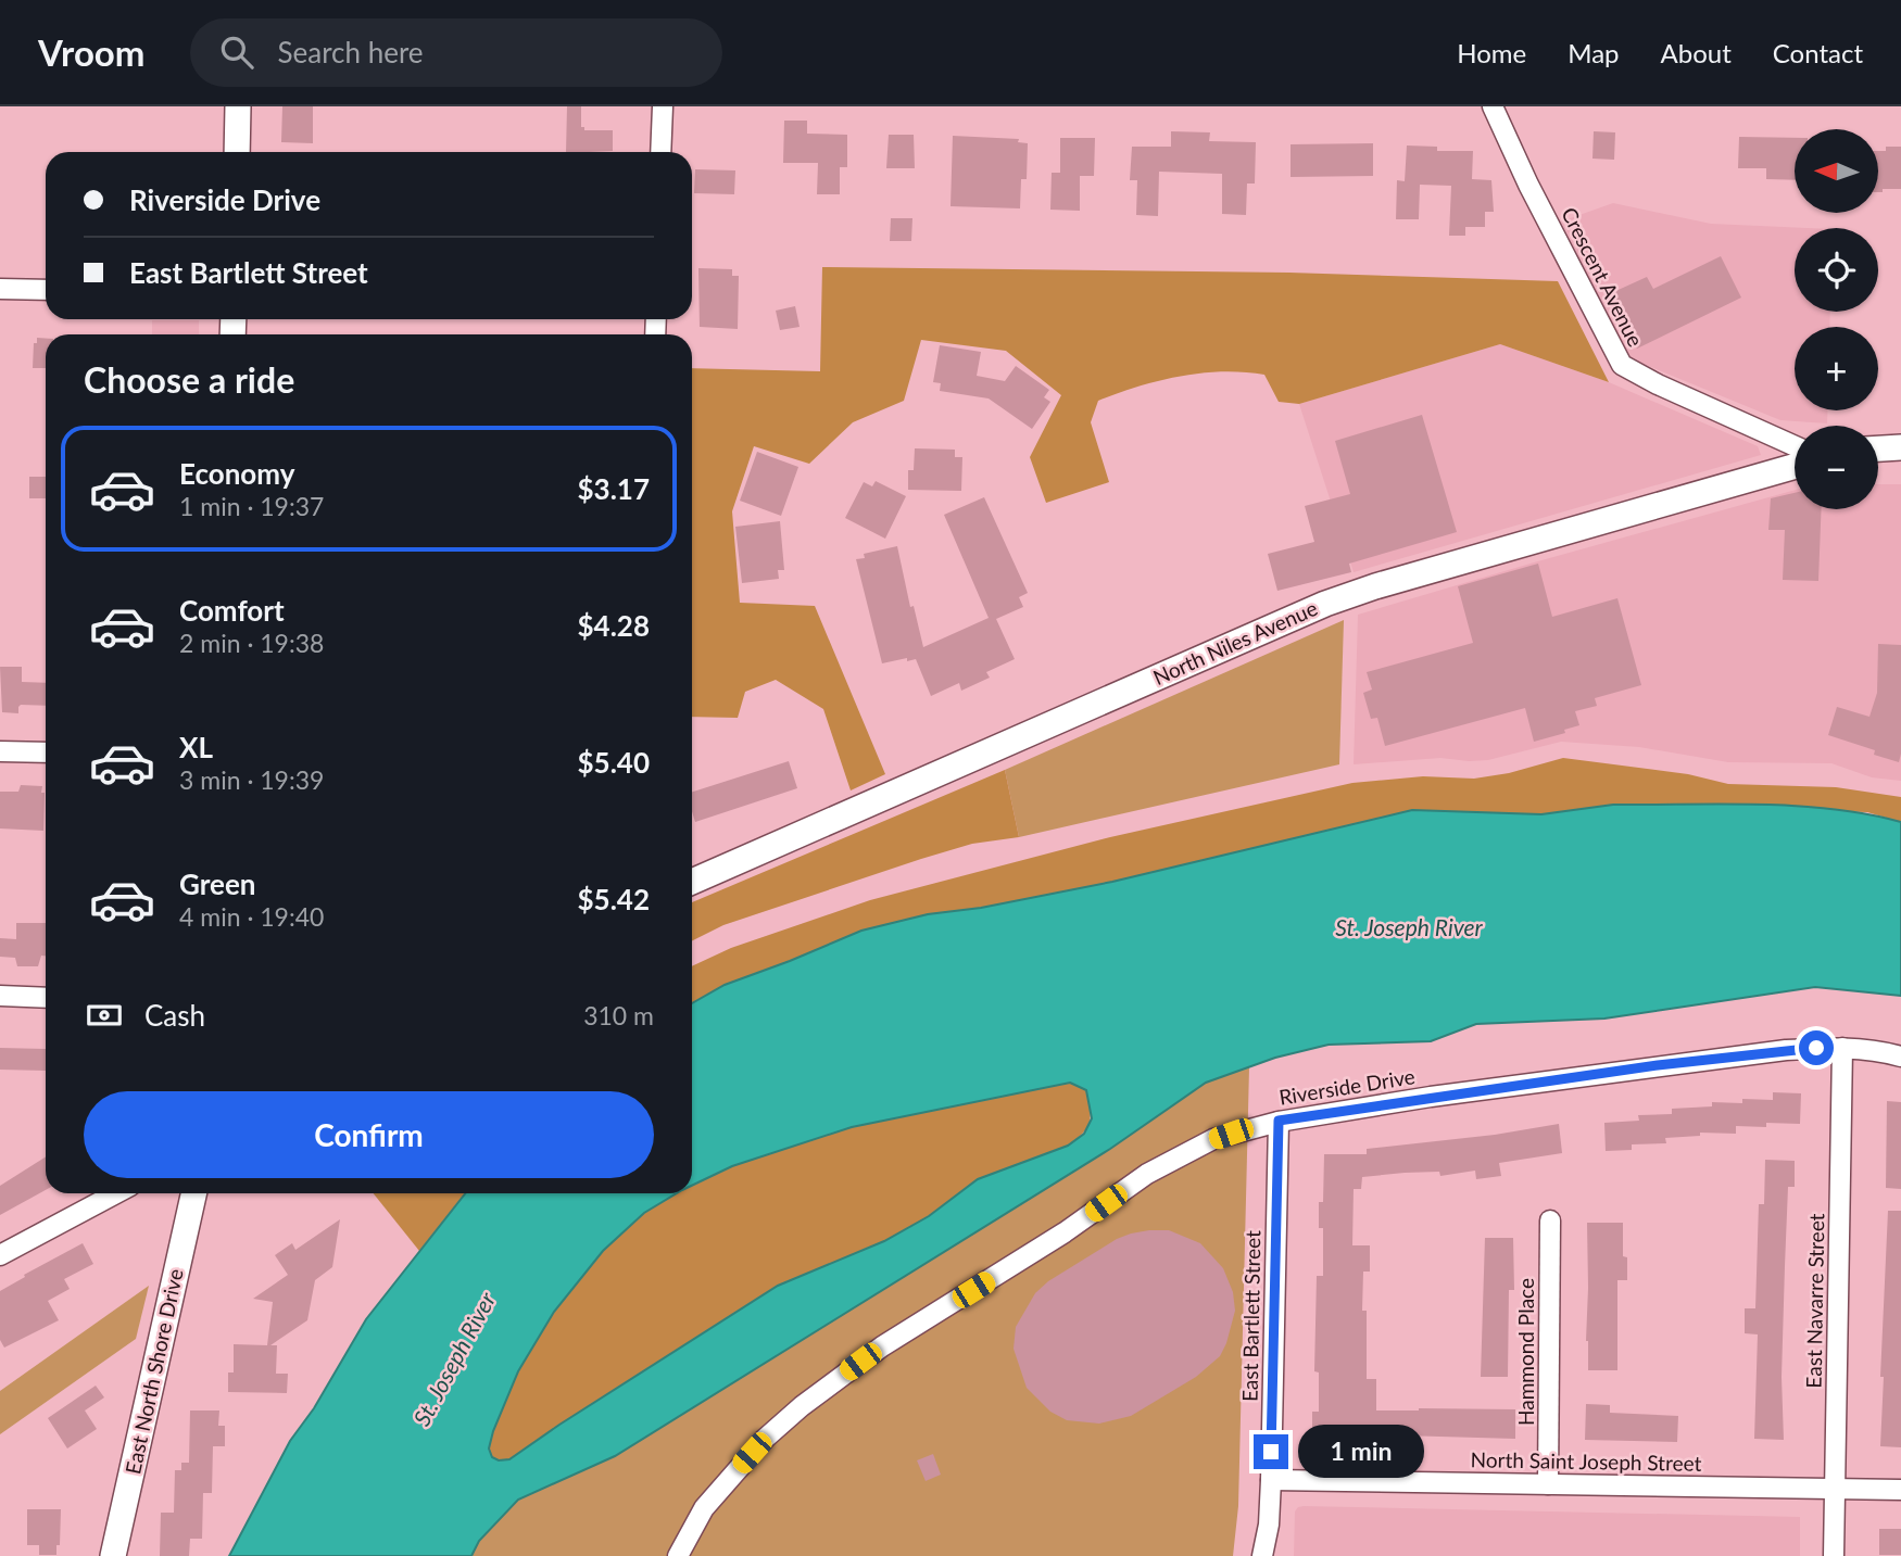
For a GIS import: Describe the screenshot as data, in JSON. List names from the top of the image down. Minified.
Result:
{"streets":{"street":["Crescent Avenue","North Niles Avenue","Riverside Drive","East Navarre Street","East Bartlett Street","Hammond Place","East North Shore Drive","North Saint Joseph Street"]},"crossings":[["Riverside Drive","East Navarre Street"],["Riverside Drive","East Bartlett Street"],["East Navarre Street","North Saint Joseph Street"],["East Bartlett Street","North Saint Joseph Street"],["Hammond Place","North Saint Joseph Street"]],"water":["St. Joseph River"],"north":"left","page":{"header":"Vroom","search":"Search here","nav":["Home","Map","About","Contact"],"map_buttons":["+","−"],"banner":["Riverside Drive","East Bartlett Street"],"heading":"Choose a ride","list":[{"name":"Economy","note":"1 min · 19:37","value":"$3.17"},{"name":"Comfort","note":"2 min · 19:38","value":"$4.28"},{"name":"XL","note":"3 min · 19:39","value":"$5.40"},{"name":"Green","note":"4 min · 19:40","value":"$5.42"}],"pay":["Cash","310 m"],"buttons":"Confirm","bubble":"1 min"}}
